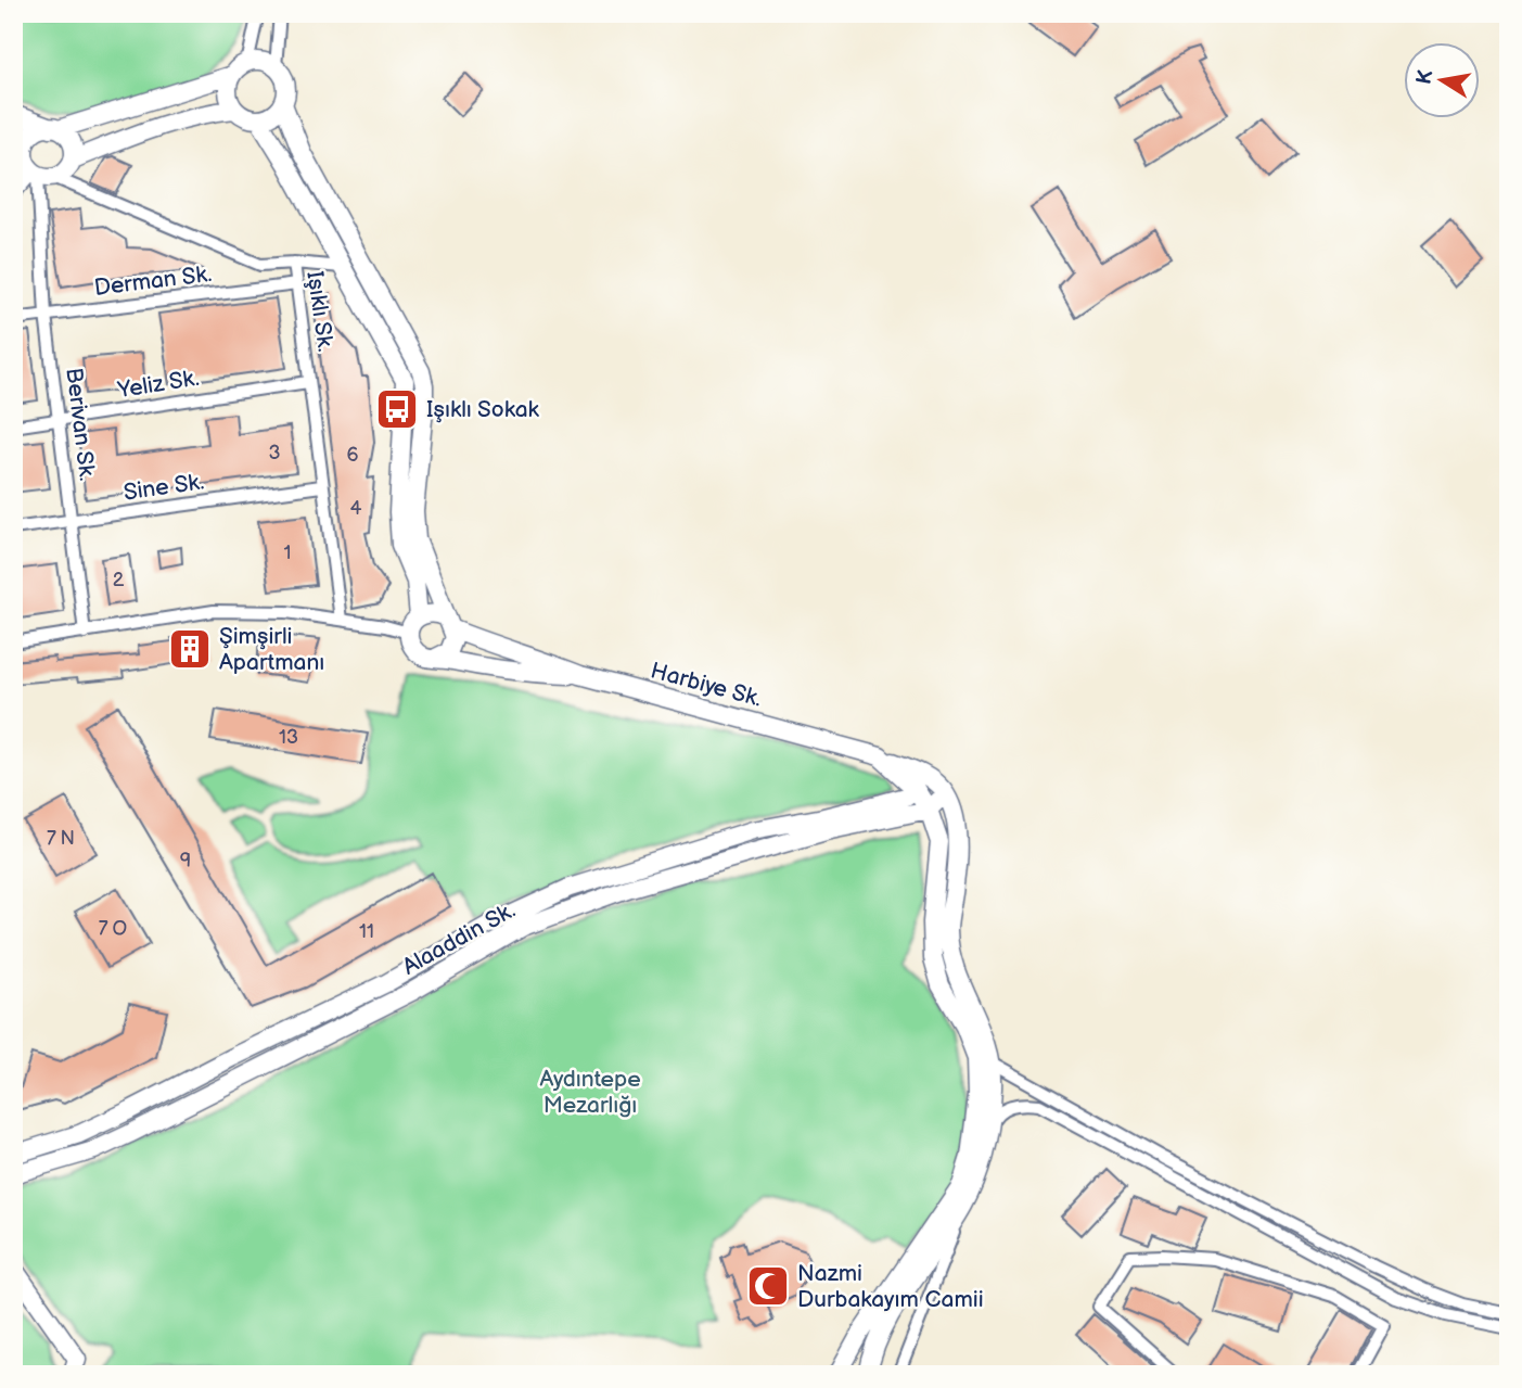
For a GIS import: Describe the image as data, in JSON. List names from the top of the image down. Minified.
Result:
{"streets":{"street":["Derman Sk.","Işıklı Sk.","Yeliz Sk.","Berivan Sk.","Sine Sk.","Harbiye Sk.","Alaaddin Sk."]},"crossings":[["Derman Sk.","Işıklı Sk."],["Derman Sk.","Berivan Sk."],["Işıklı Sk.","Yeliz Sk."],["Işıklı Sk.","Berivan Sk."],["Işıklı Sk.","Sine Sk."],["Yeliz Sk.","Berivan Sk."],["Berivan Sk.","Sine Sk."],["Harbiye Sk.","Alaaddin Sk."]],"parks":["Aydıntepe Mezarlığı"],"places":{"bus stop":["Işıklı Sokak"],"building":["Şimşirli Apartmanı"],"mosque":["Nazmi Durbakayım Camii"]},"house_numbers":["3","6","4","1","2","13","7 N","9","7 O","11"],"north":"left"}
